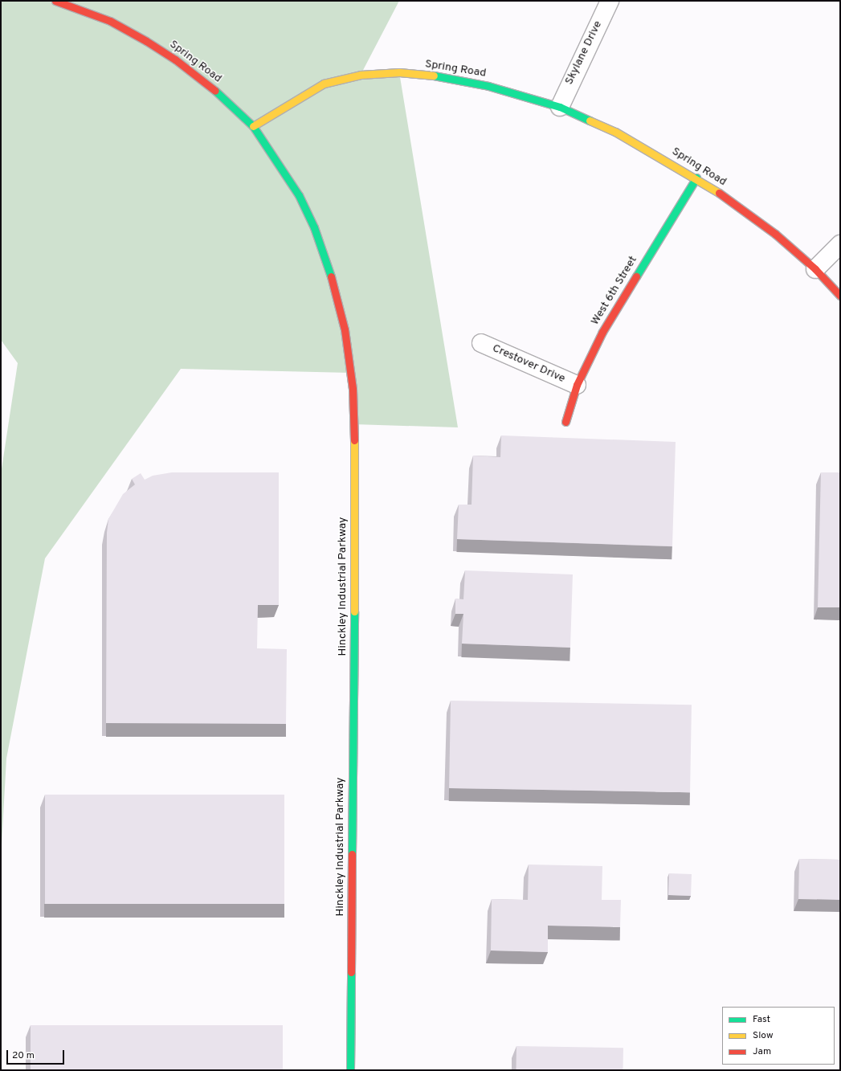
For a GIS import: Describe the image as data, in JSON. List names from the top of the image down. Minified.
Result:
{"streets":{"street":["Skylane Drive","Spring Road","West 6th Street","Crestover Drive","Hinckley Industrial Parkway"]},"crossings":[["Skylane Drive","Spring Road"],["Spring Road","West 6th Street"],["Spring Road","Hinckley Industrial Parkway"],["West 6th Street","Crestover Drive"]],"legend":["Fast","Slow","Jam"],"scale_bar":"20 m"}
